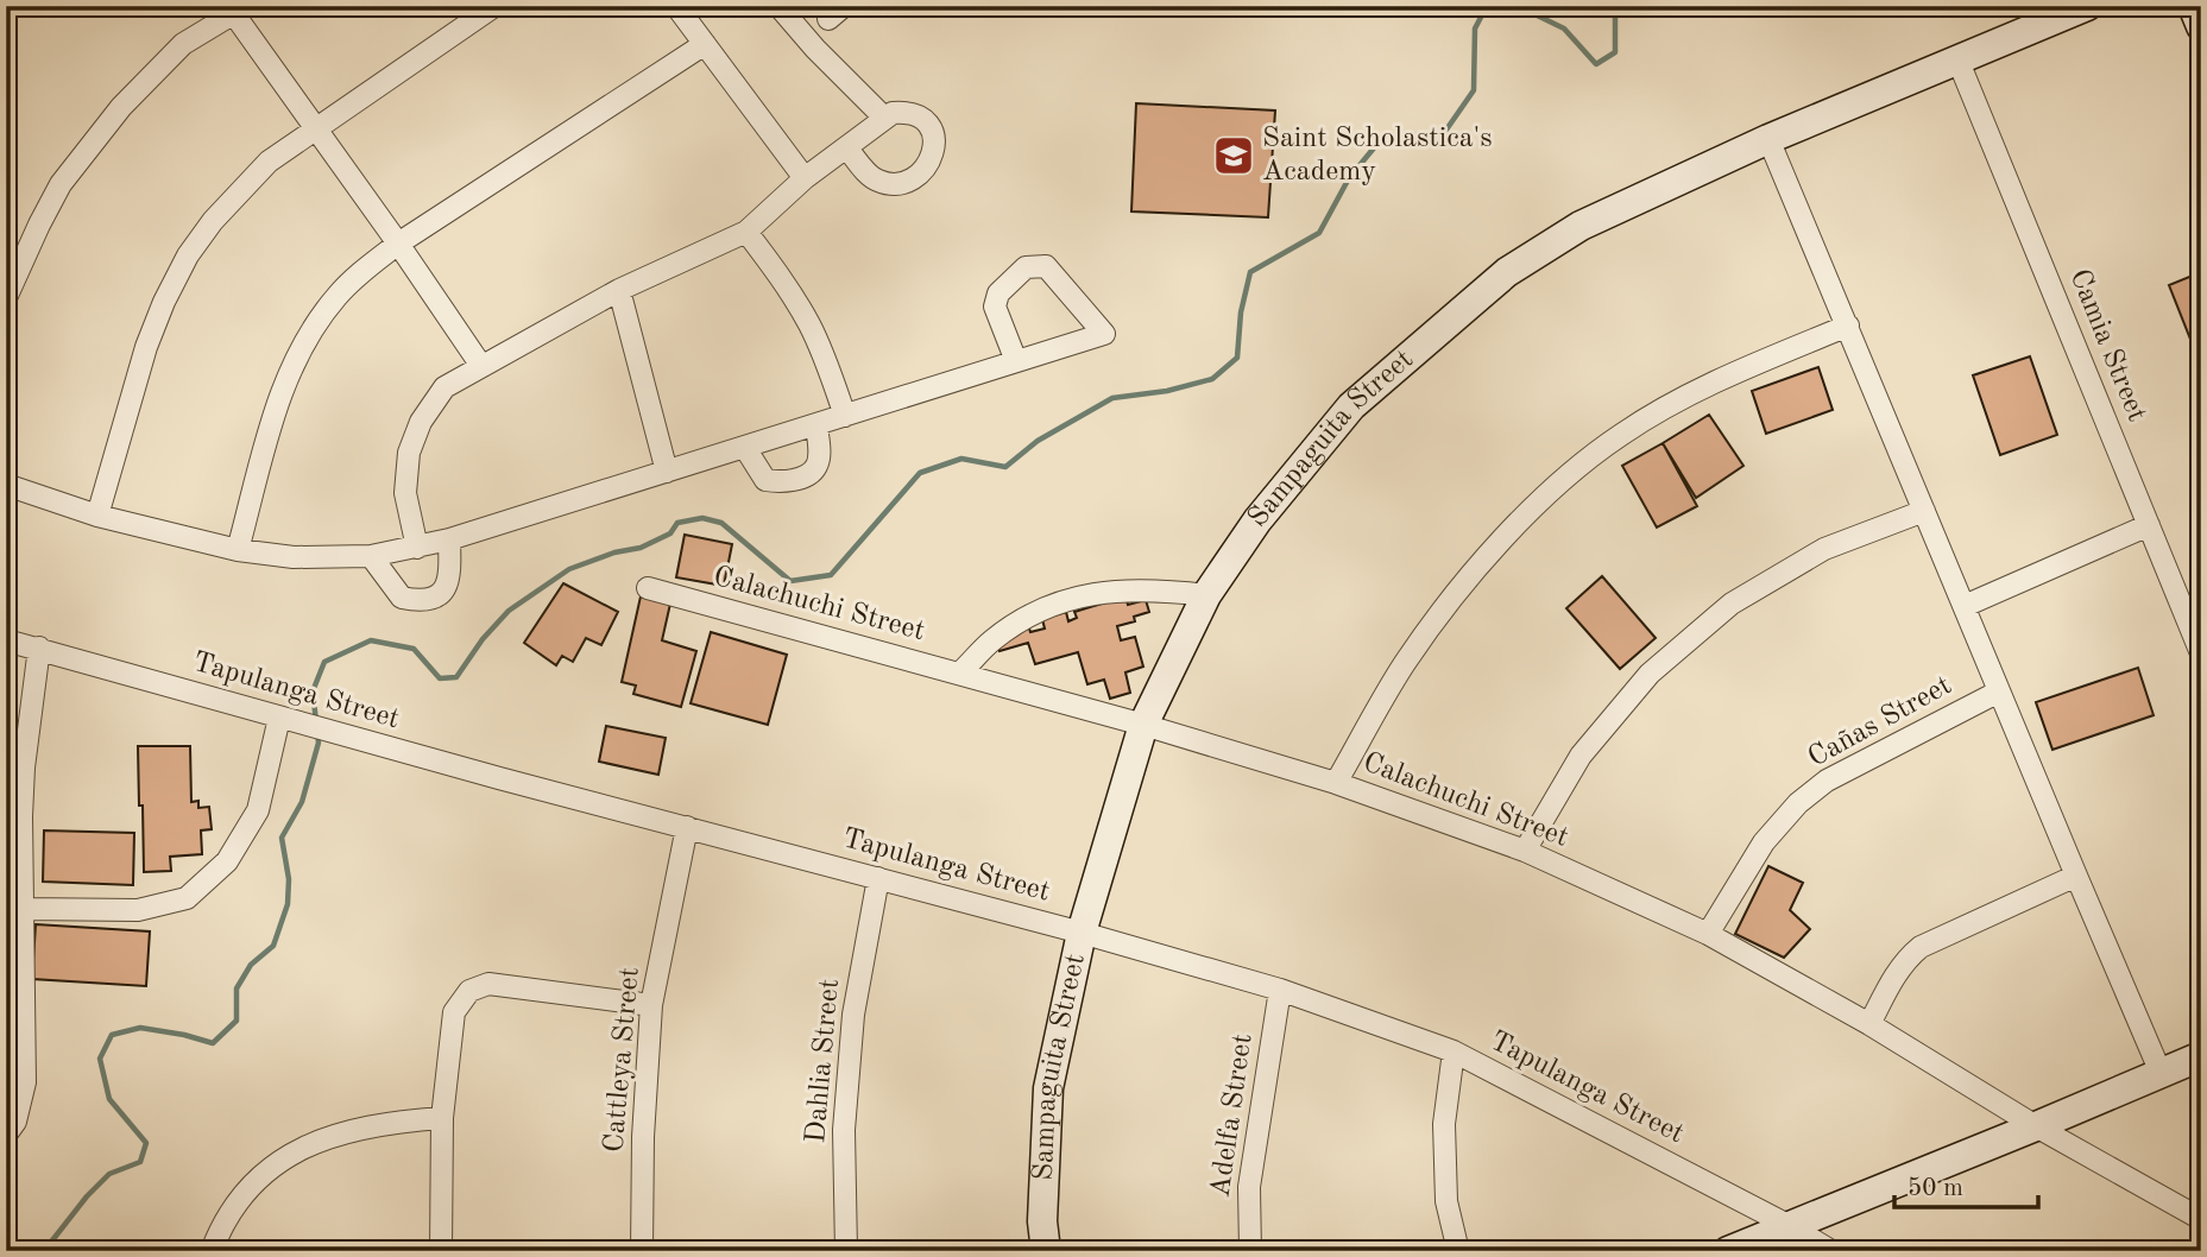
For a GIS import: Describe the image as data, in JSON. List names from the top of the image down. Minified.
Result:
{"streets":{"street":["Camia Street","Sampaguita Street","Calachuchi Street","Tapulanga Street","Cañas Street","Cattleya Street","Dahlia Street","Adelfa Street"]},"crossings":[["Camia Street","Sampaguita Street"],["Sampaguita Street","Calachuchi Street"],["Sampaguita Street","Tapulanga Street"],["Calachuchi Street","Cañas Street"],["Tapulanga Street","Cattleya Street"],["Tapulanga Street","Dahlia Street"],["Tapulanga Street","Adelfa Street"]],"places":{"school or university":["Saint Scholastica's Academy"]},"scale_bar":"50 m"}
